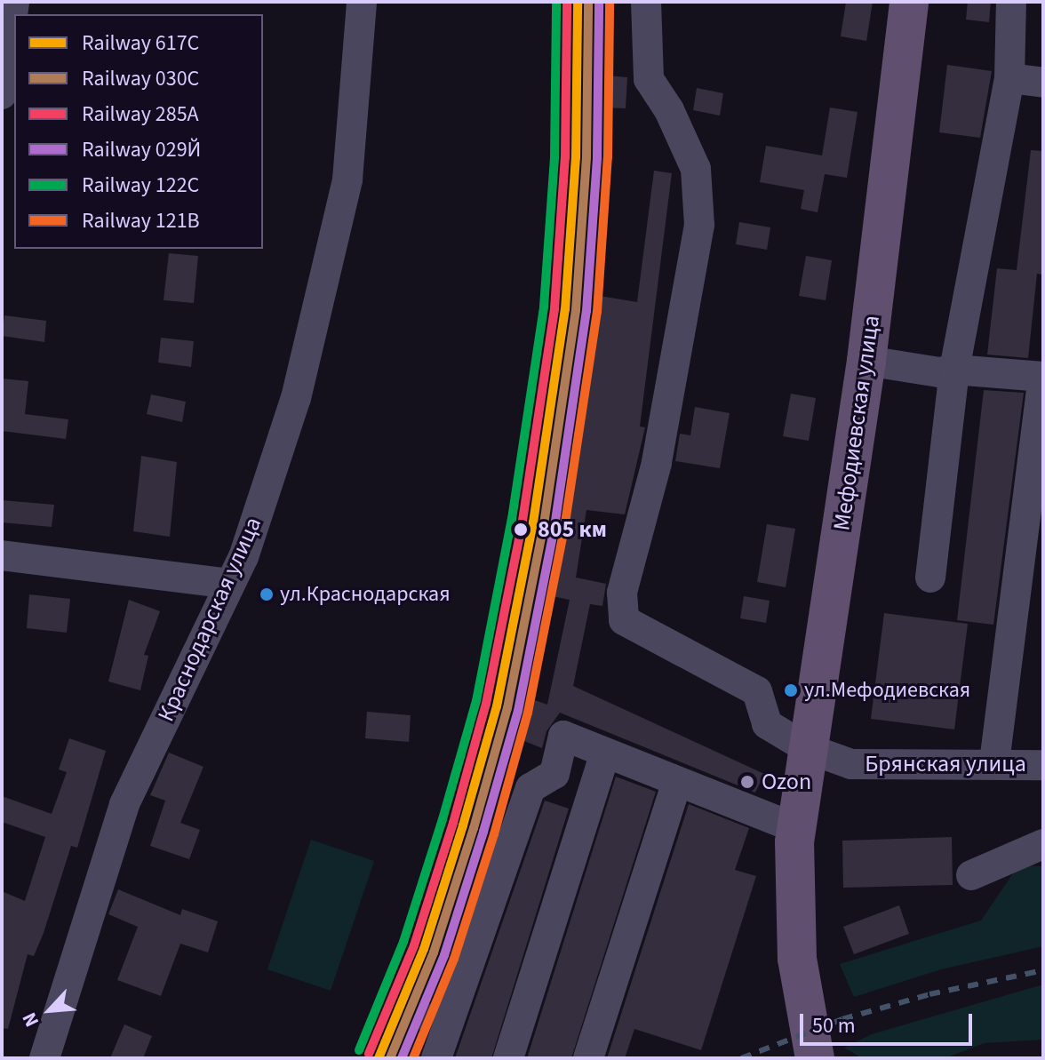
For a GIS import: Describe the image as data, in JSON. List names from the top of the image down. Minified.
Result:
{"streets":{"main road":["Мефодиевская улица"],"street":["Краснодарская улица","Брянская улица"]},"crossings":[["Мефодиевская улица","Брянская улица"]],"places":["805 км","ул.Краснодарская","ул.Мефодиевская","Ozon"],"lines":["rail line 617C","rail line 030C","rail line 285А","rail line 029Й","rail line 122С","rail line 121В"],"legend":["Railway 617C","Railway 030C","Railway 285А","Railway 029Й","Railway 122С","Railway 121В"],"scale_bar":"50 m","north":"bottom left"}
